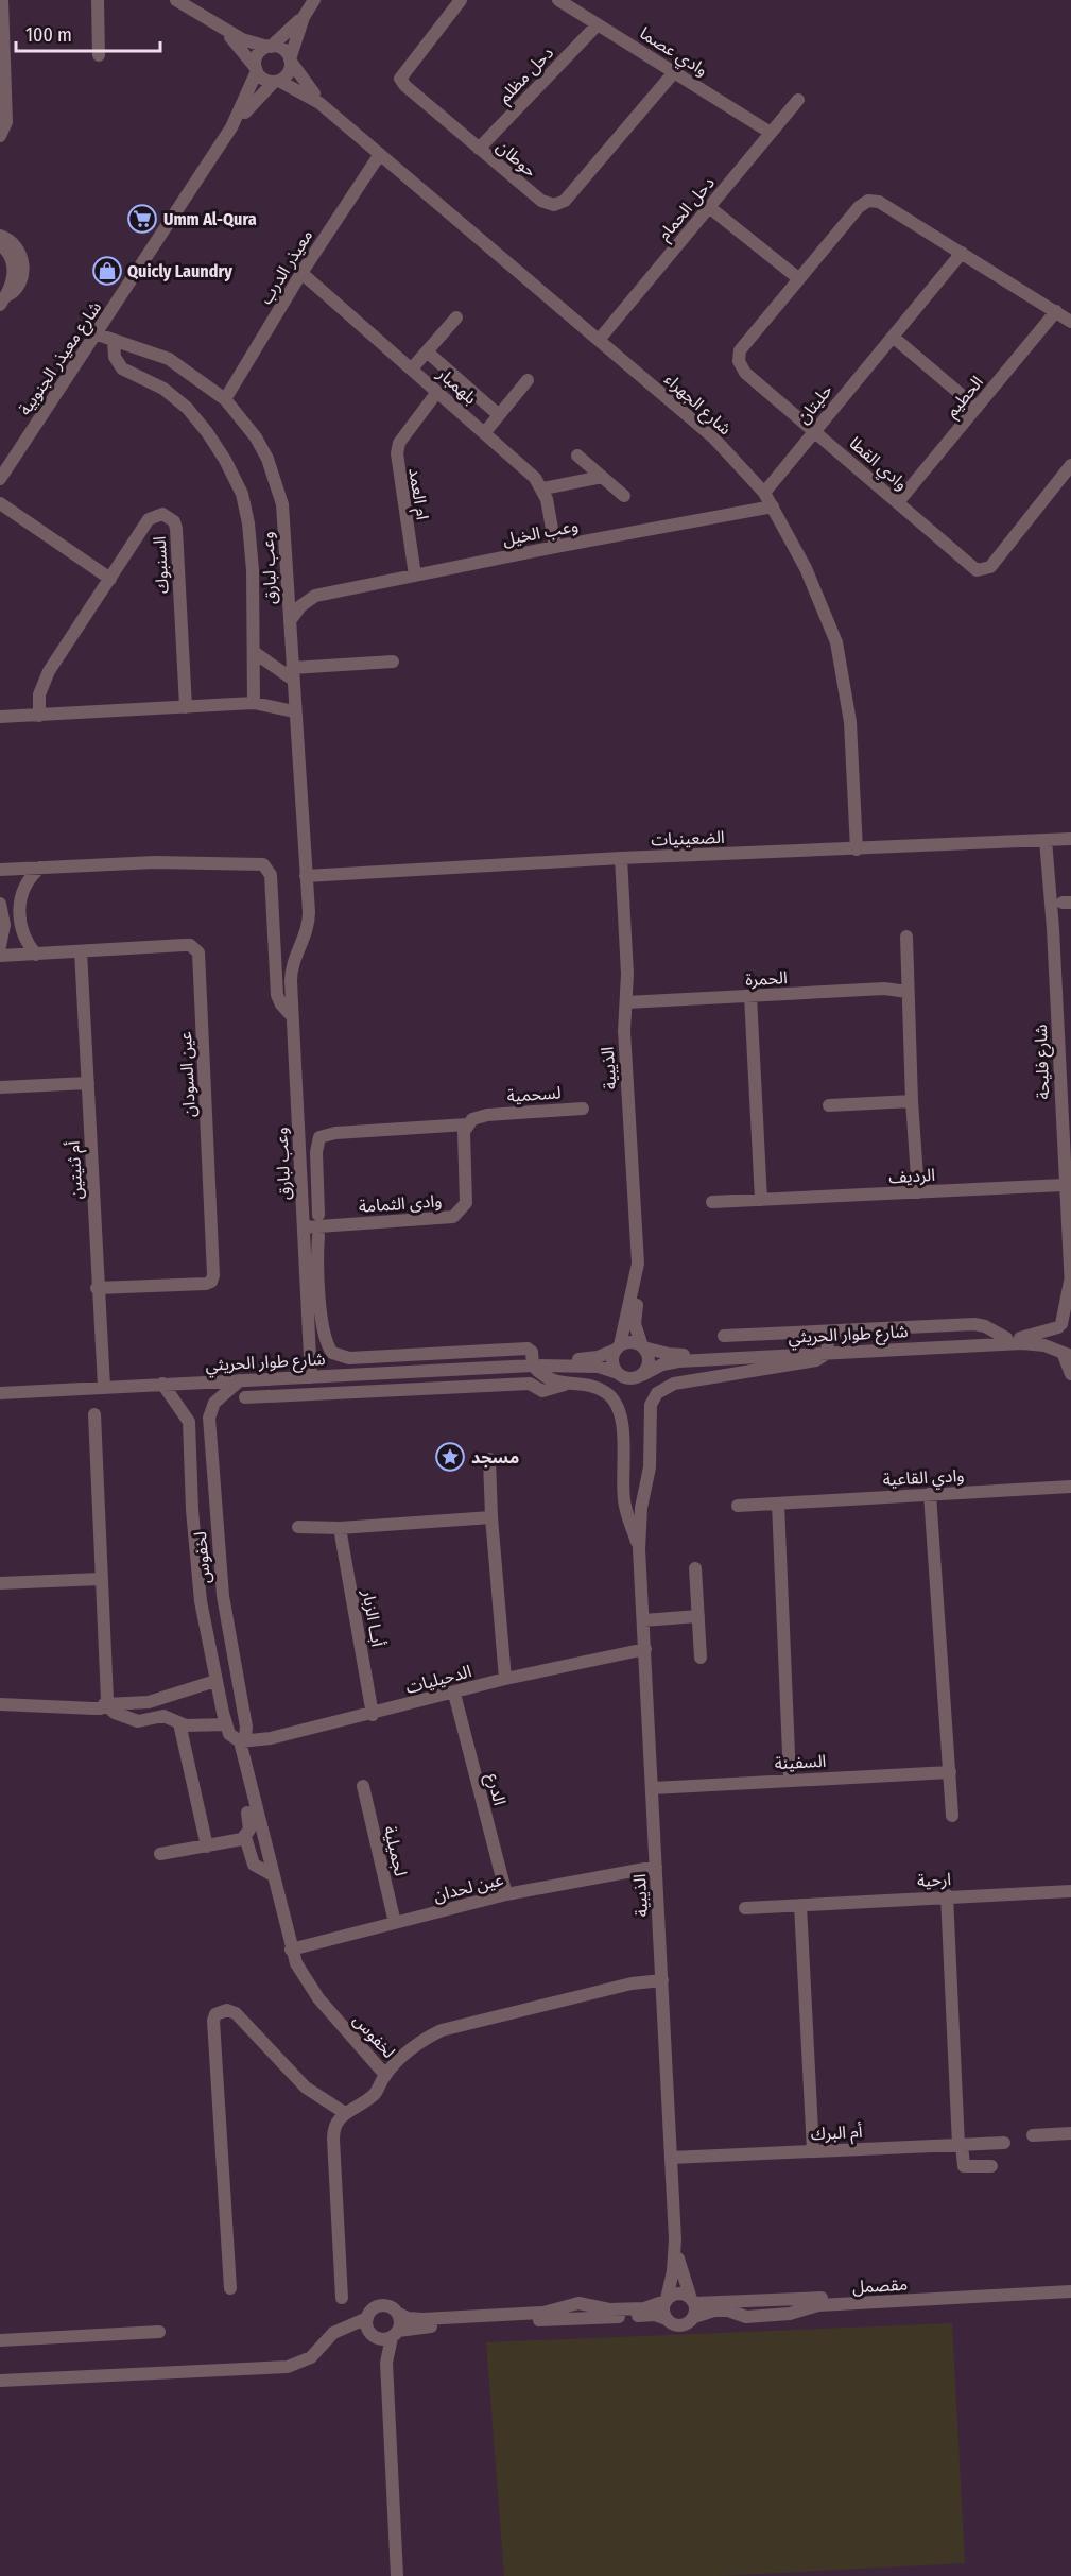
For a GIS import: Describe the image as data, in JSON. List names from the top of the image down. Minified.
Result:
{"streets":{"street":["وادي عصما","دحل مظلم","حوطان","دحل الحمام","معيذر الدرب","شارع معيذر الجنوبية","بلهمبار","الحطيم","شارع الجهراء","حليتان","وادي القطا","ام العمد","وعب الخيل","السنبوك","وعب لبارق","الضعينيات","الحمرة","شارع فليحة","الذيبية","عين السودان","لسحمية","أم ثنيتين","الرديف","وادى الثمامة","شارع طوار الحريثي","وادي القاعية","لخفوس","أبــا الزبار","الدحيليات","السفينة","الدرع","لجميلية","ارحية","عين لحدان","أم البرك","مقصمل"]},"crossings":[["وادي عصما","دحل مظلم"],["وادي عصما","حوطان"],["وادي عصما","دحل الحمام"],["دحل مظلم","حوطان"],["دحل الحمام","شارع الجهراء"],["معيذر الدرب","بلهمبار"],["معيذر الدرب","شارع الجهراء"],["معيذر الدرب","وعب لبارق"],["شارع معيذر الجنوبية","شارع الجهراء"],["شارع معيذر الجنوبية","وعب لبارق"],["بلهمبار","ام العمد"],["الحطيم","وادي القطا"],["شارع الجهراء","حليتان"],["شارع الجهراء","وعب الخيل"],["شارع الجهراء","الضعينيات"],["حليتان","وادي القطا"],["ام العمد","وعب الخيل"],["وعب لبارق","الضعينيات"],["وعب لبارق","وادى الثمامة"],["وعب لبارق","شارع طوار الحريثي"],["الضعينيات","شارع فليحة"],["الضعينيات","الذيبية"],["الحمرة","الذيبية"],["شارع فليحة","الرديف"],["شارع فليحة","شارع طوار الحريثي"],["الذيبية","شارع طوار الحريثي"],["الذيبية","لخفوس"],["الذيبية","الدحيليات"],["الذيبية","السفينة"],["الذيبية","عين لحدان"],["الذيبية","أم البرك"],["الذيبية","مقصمل"],["عين السودان","أم ثنيتين"],["لسحمية","وادى الثمامة"],["أم ثنيتين","شارع طوار الحريثي"],["شارع طوار الحريثي","لخفوس"],["لخفوس","الدحيليات"],["لخفوس","عين لحدان"],["أبــا الزبار","الدحيليات"],["الدحيليات","الدرع"],["الدرع","عين لحدان"],["لجميلية","عين لحدان"]],"places":{"supermarket":["Umm Al-Qura"],"shop":["Quicly Laundry"],"place":["مسجد"]},"scale_bar":"100 m"}
